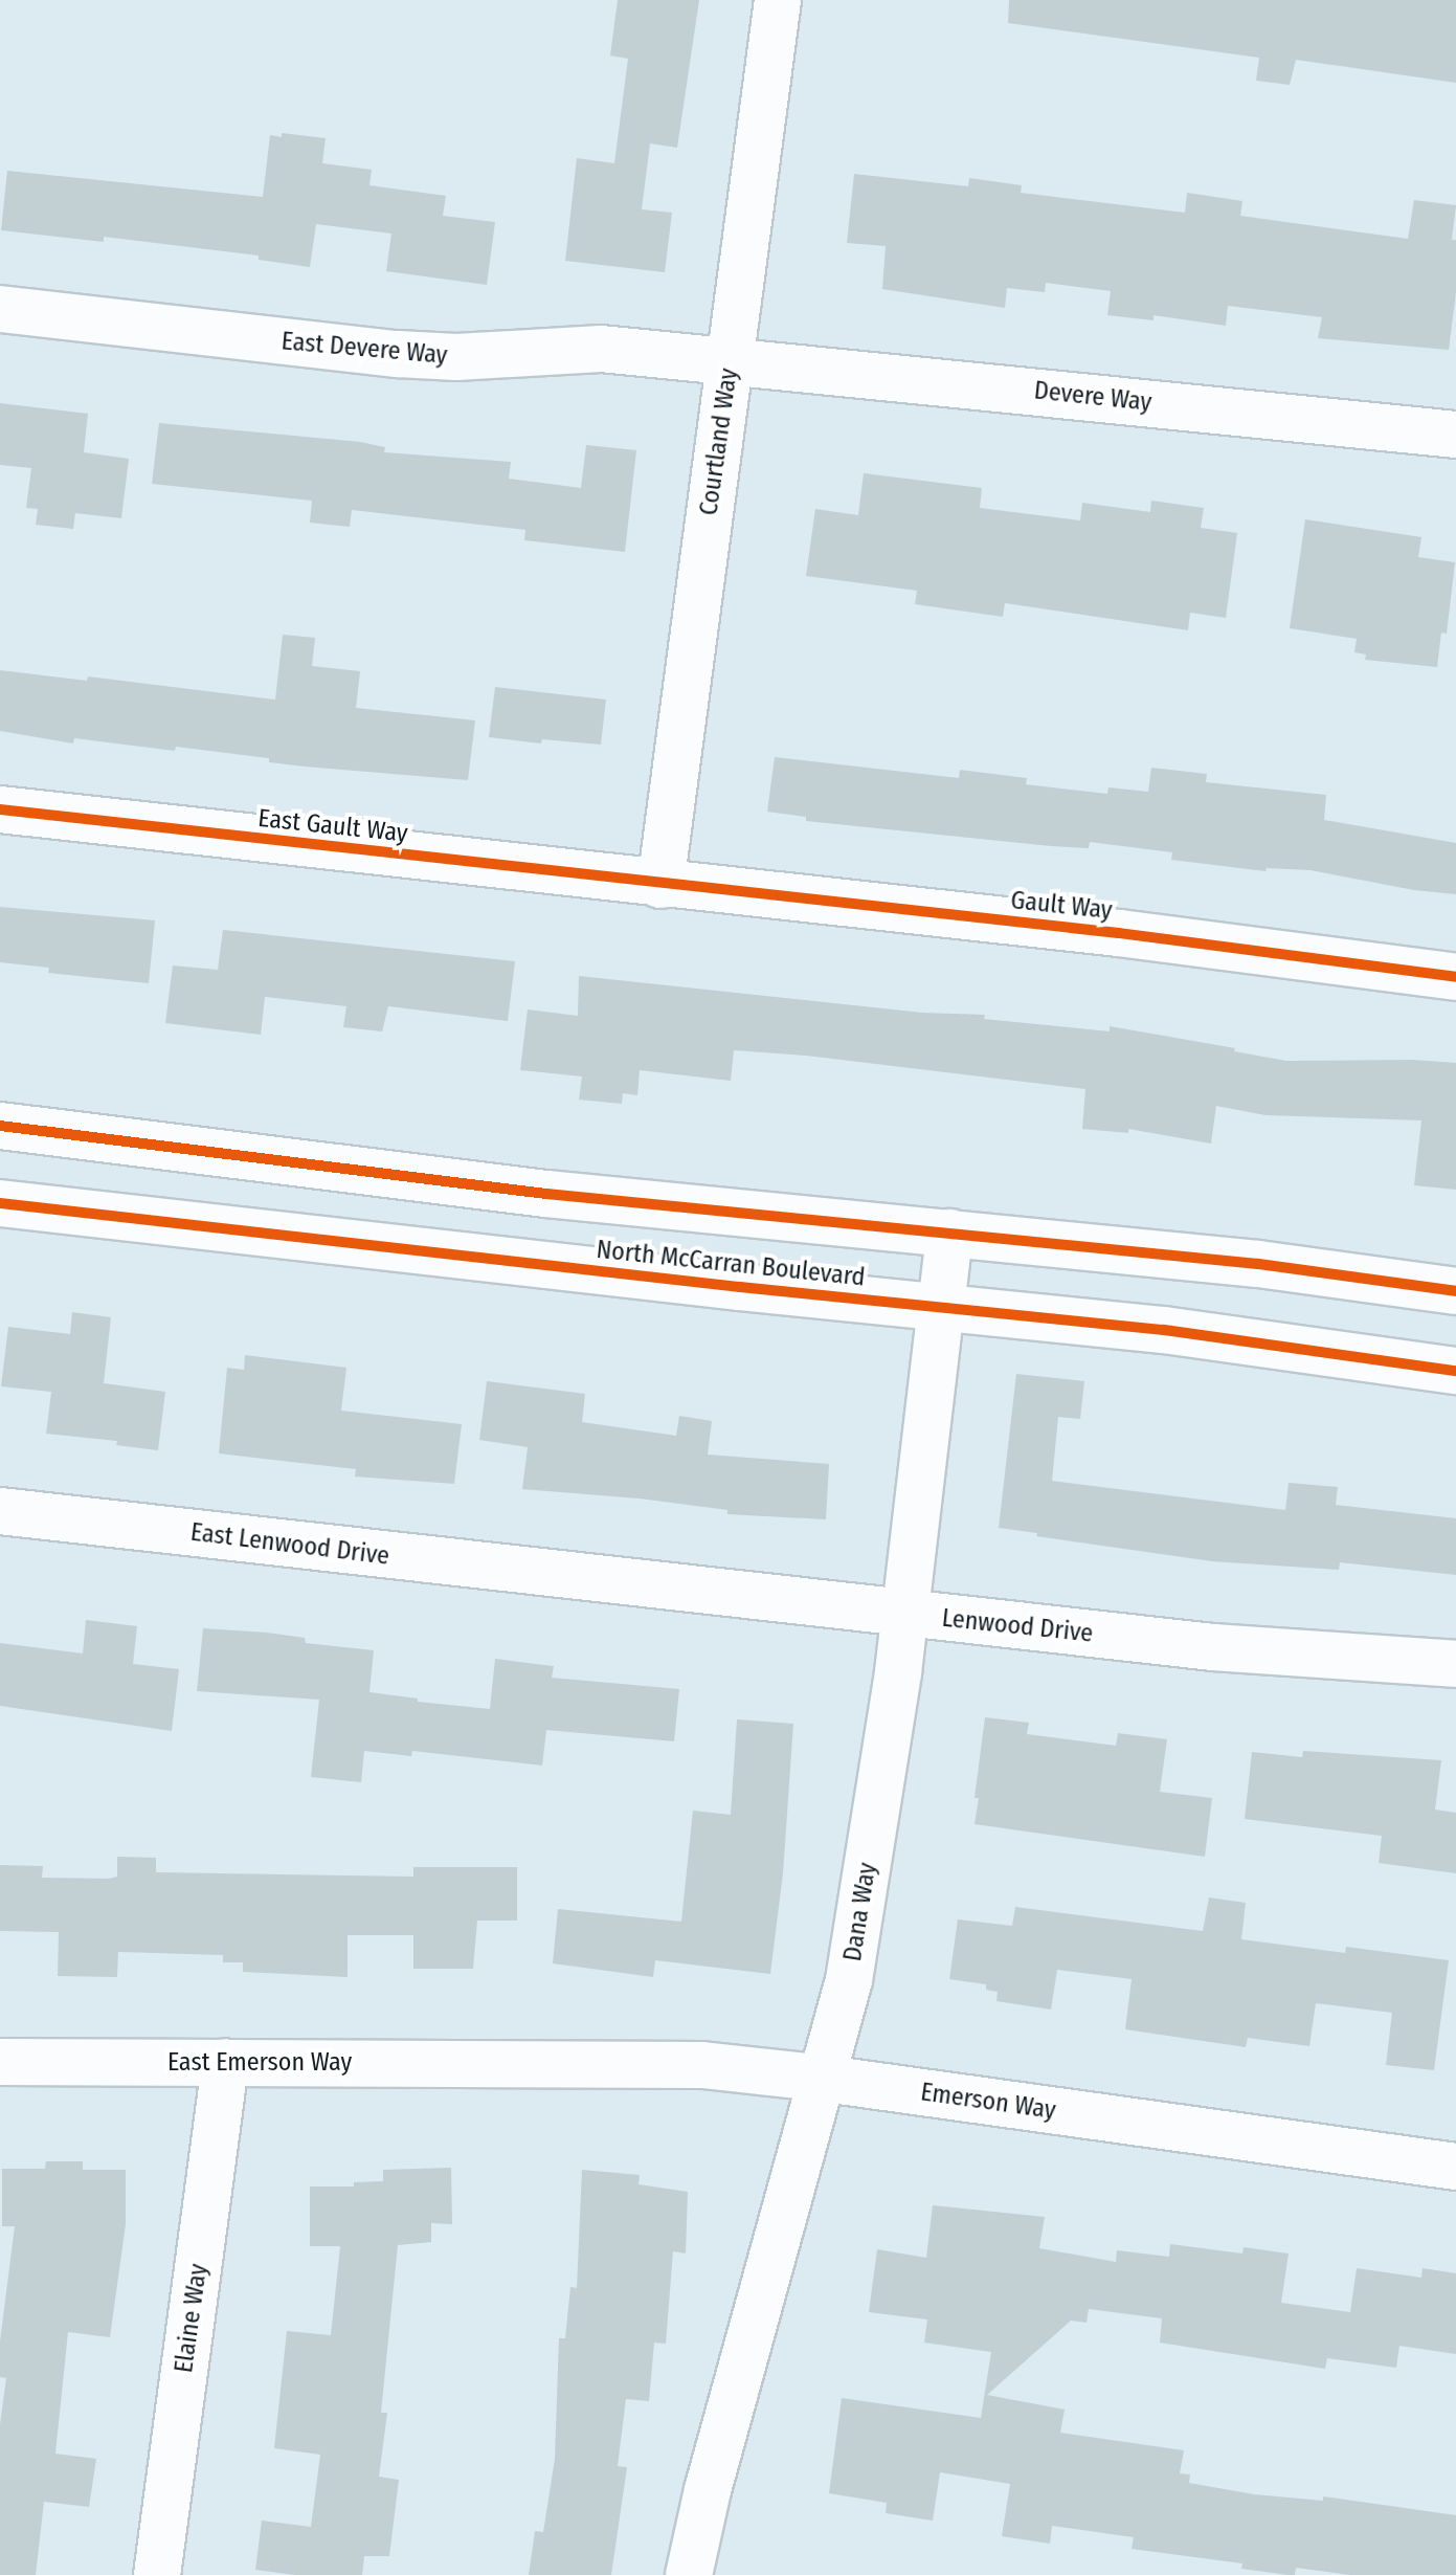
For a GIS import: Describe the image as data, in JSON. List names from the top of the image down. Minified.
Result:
{"streets":{"street":["East Devere Way","Devere Way","Courtland Way","East Gault Way","Gault Way","North McCarran Boulevard","East Lenwood Drive","Lenwood Drive","Dana Way","East Emerson Way","Emerson Way","Elaine Way"]},"crossings":[["East Devere Way","Devere Way"],["East Devere Way","Courtland Way"],["Devere Way","Courtland Way"],["Courtland Way","East Gault Way"],["Courtland Way","Gault Way"],["East Gault Way","Gault Way"],["North McCarran Boulevard","Dana Way"],["East Lenwood Drive","Lenwood Drive"],["Lenwood Drive","Dana Way"],["Dana Way","Emerson Way"],["East Emerson Way","Emerson Way"],["East Emerson Way","Elaine Way"]]}
